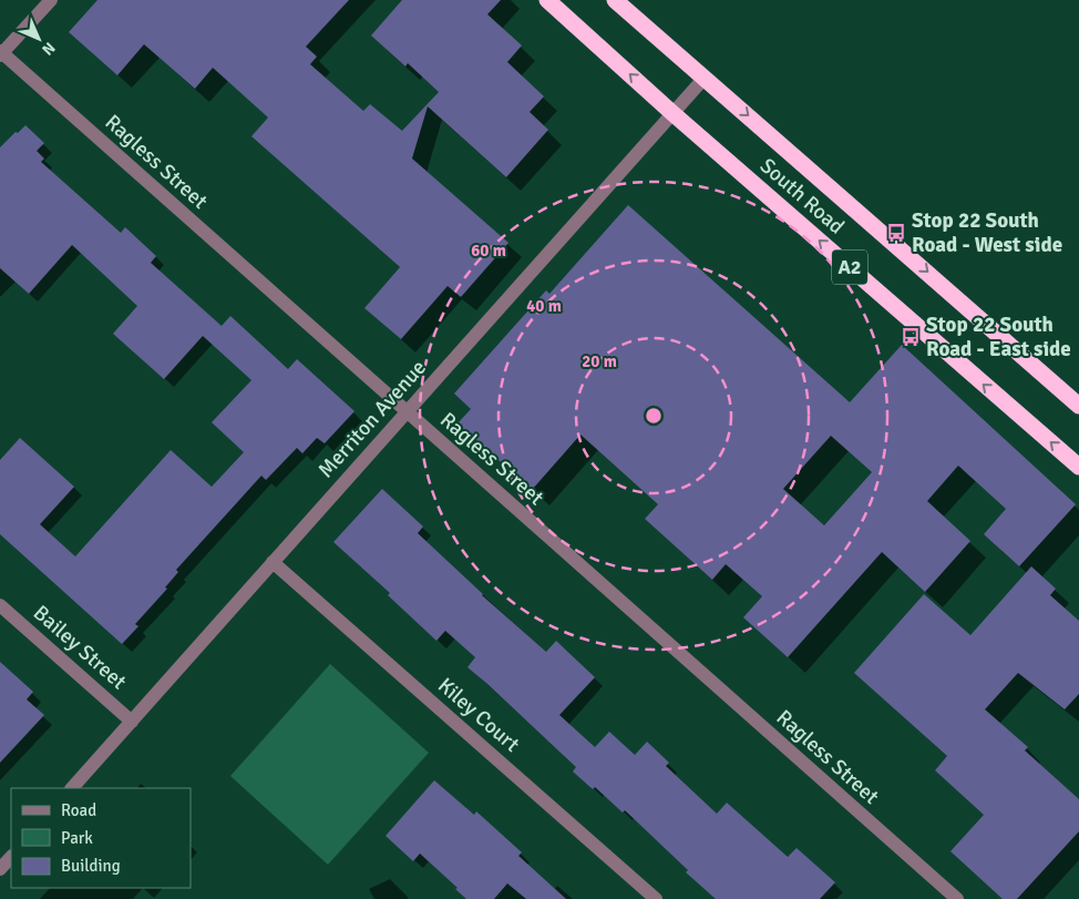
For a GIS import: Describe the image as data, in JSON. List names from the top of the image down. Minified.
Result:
{"streets":{"highway":["South Road","A2"],"street":["Ragless Street","Merriton Avenue","Bailey Street","Kiley Court"]},"crossings":[["Ragless Street","Merriton Avenue"],["South Road","Merriton Avenue"],["Merriton Avenue","Bailey Street"],["Merriton Avenue","Kiley Court"]],"places":{"bus stop":["Stop 22 South Road - West side","Stop 22 South Road - East side"]},"legend":["Road","Park","Building"],"north":"bottom right","rings":["60 m","40 m","20 m"]}
